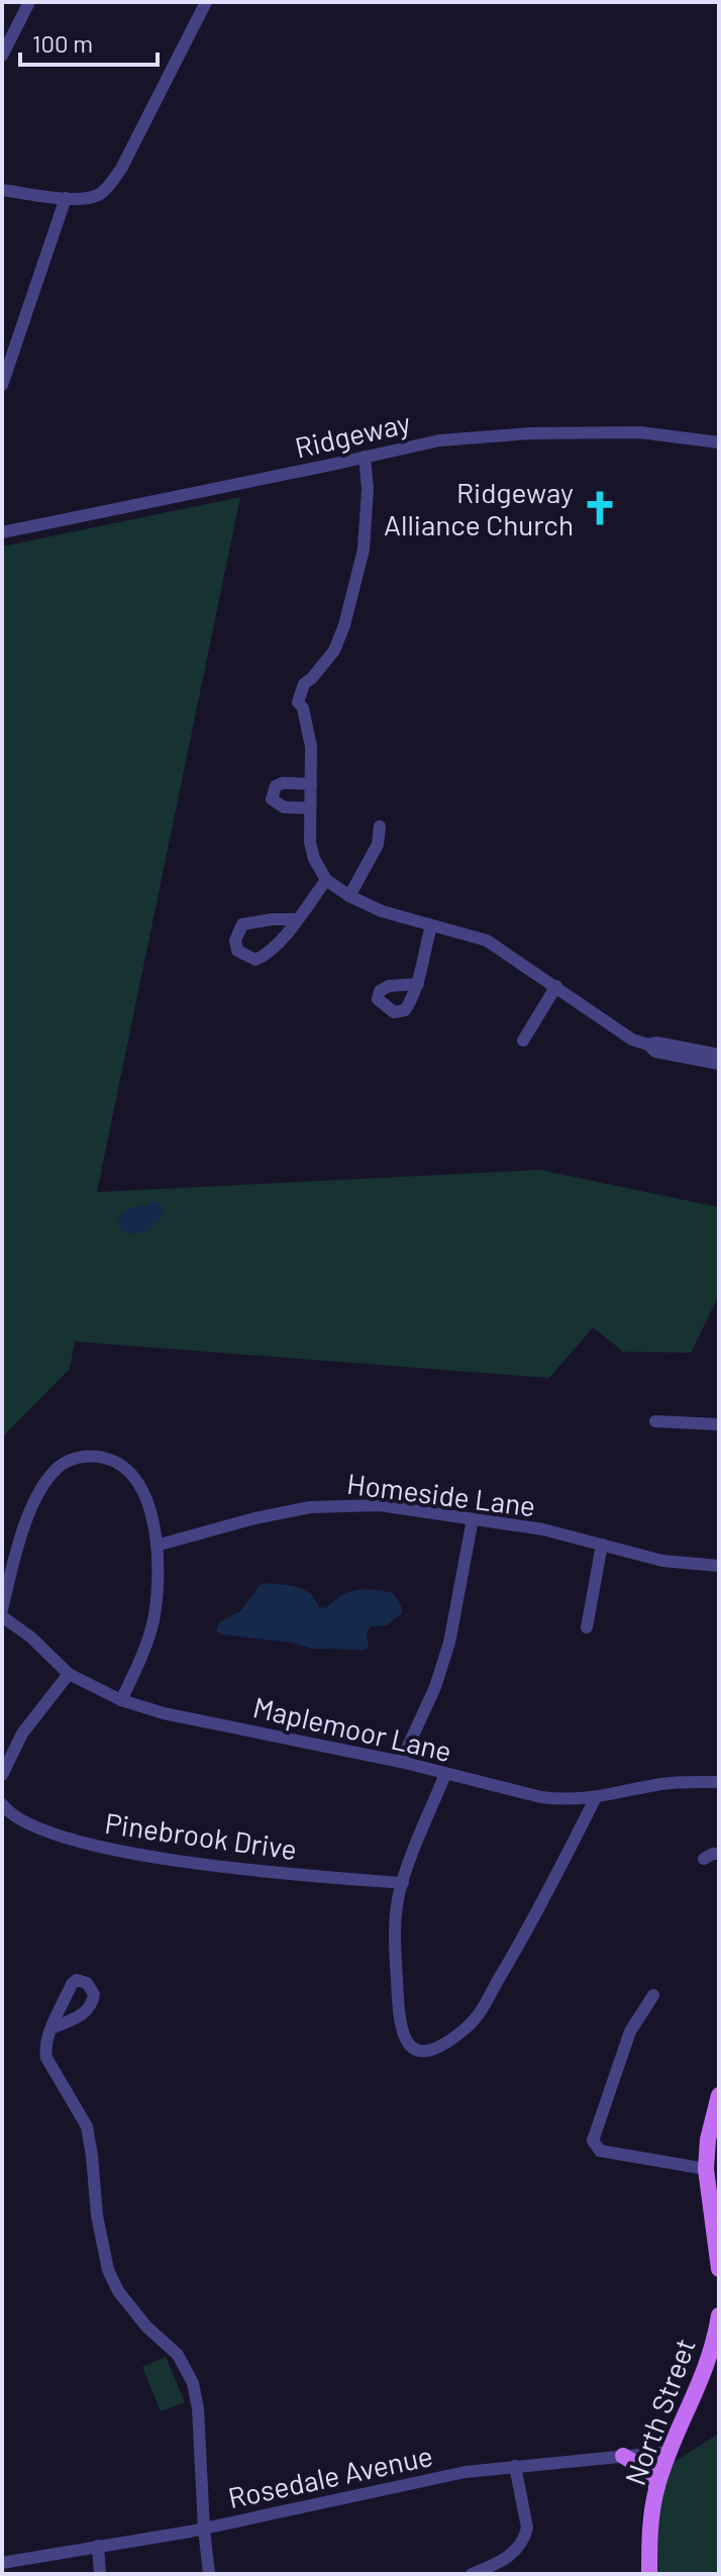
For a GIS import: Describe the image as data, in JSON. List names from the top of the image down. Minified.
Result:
{"streets":{"main road":["North Street"],"street":["Ridgeway","Homeside Lane","Maplemoor Lane","Pinebrook Drive","Rosedale Avenue"]},"crossings":[["North Street","Rosedale Avenue"]],"places":{"church":["Ridgeway Alliance Church"]},"scale_bar":"100 m"}
